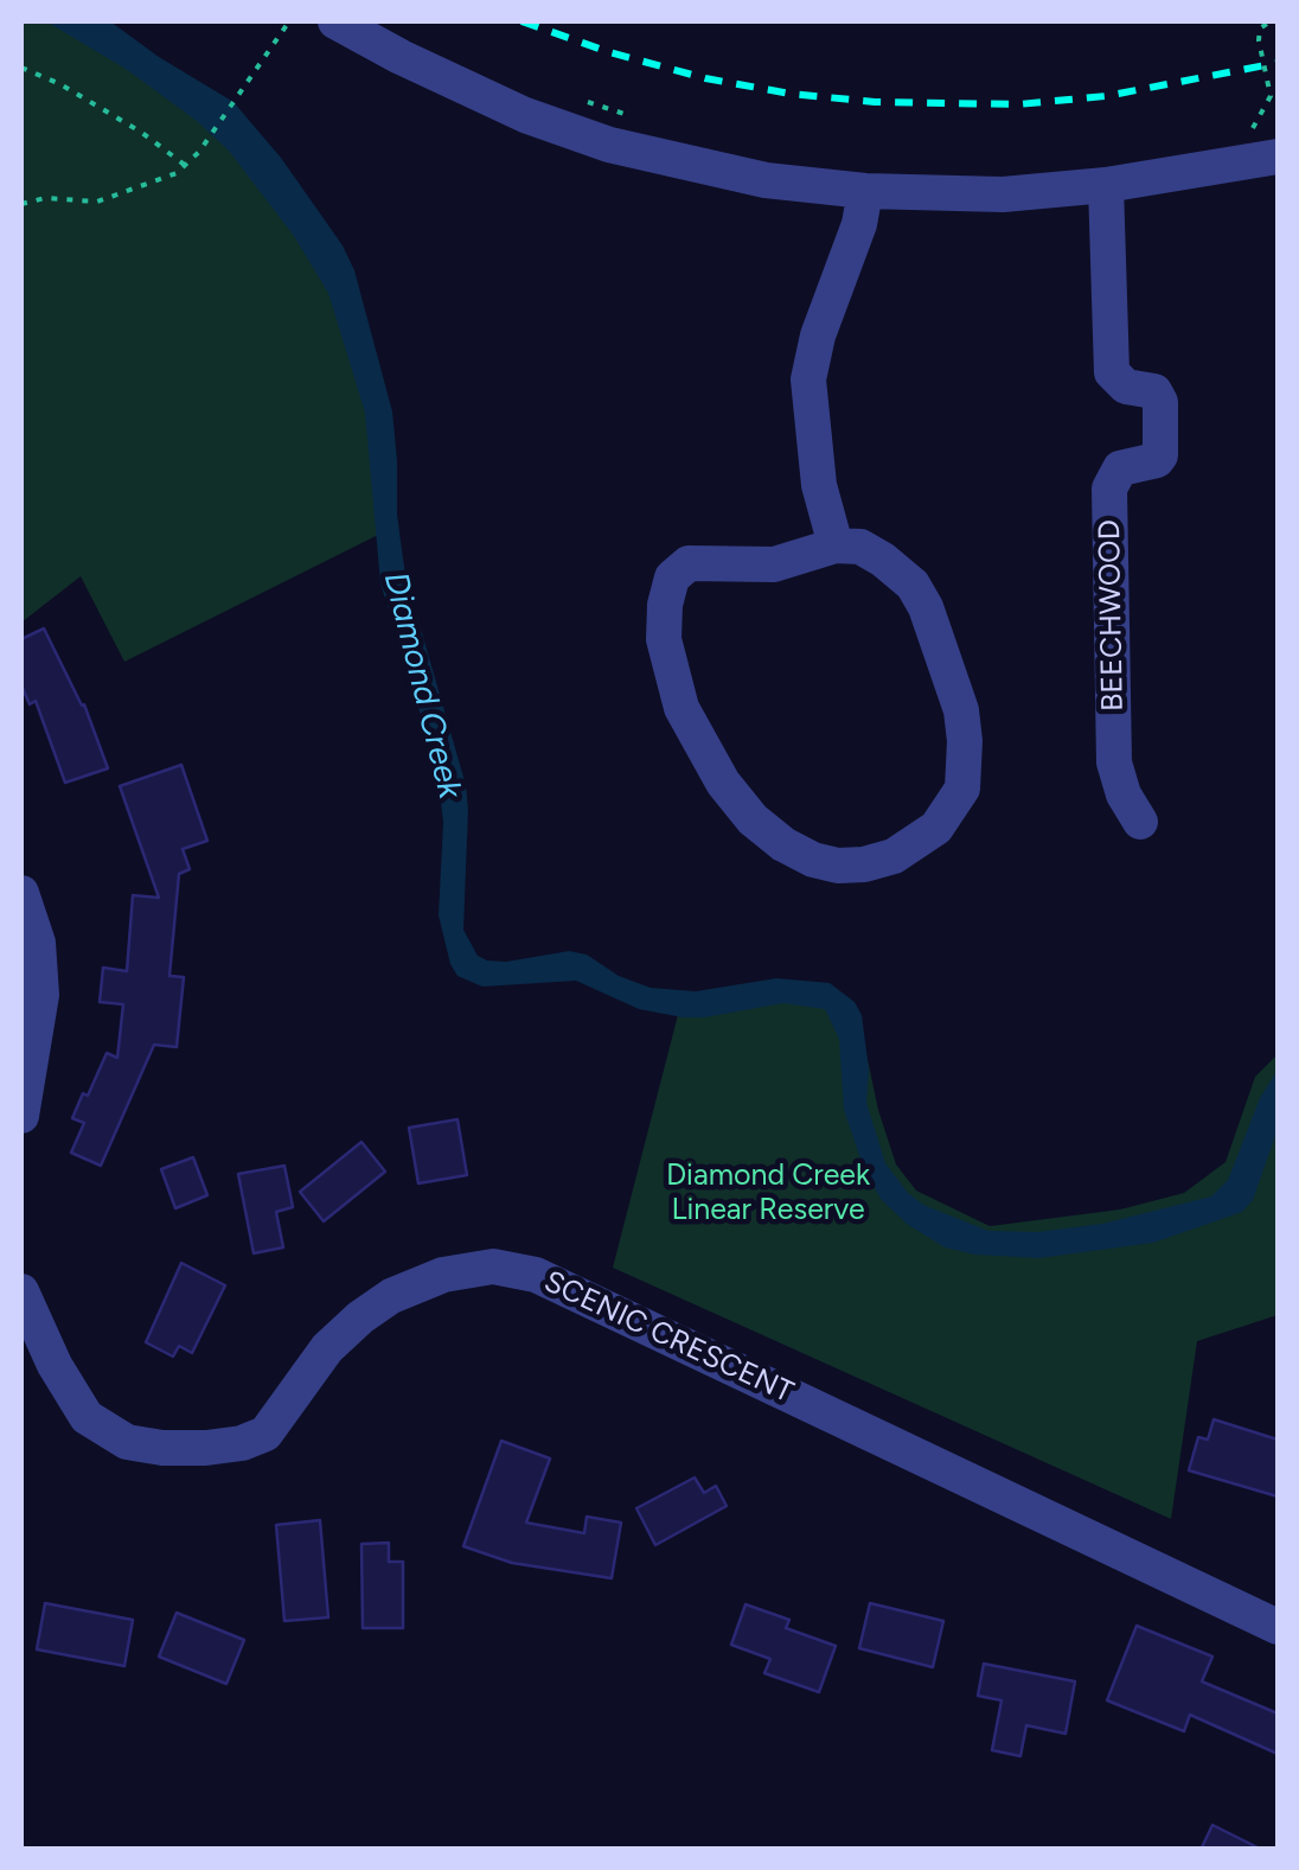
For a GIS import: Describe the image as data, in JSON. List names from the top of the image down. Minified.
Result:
{"streets":{"street":["BEECHWOOD","SCENIC CRESCENT"]},"water":["Diamond Creek"],"parks":["Diamond Creek Linear Reserve"]}
